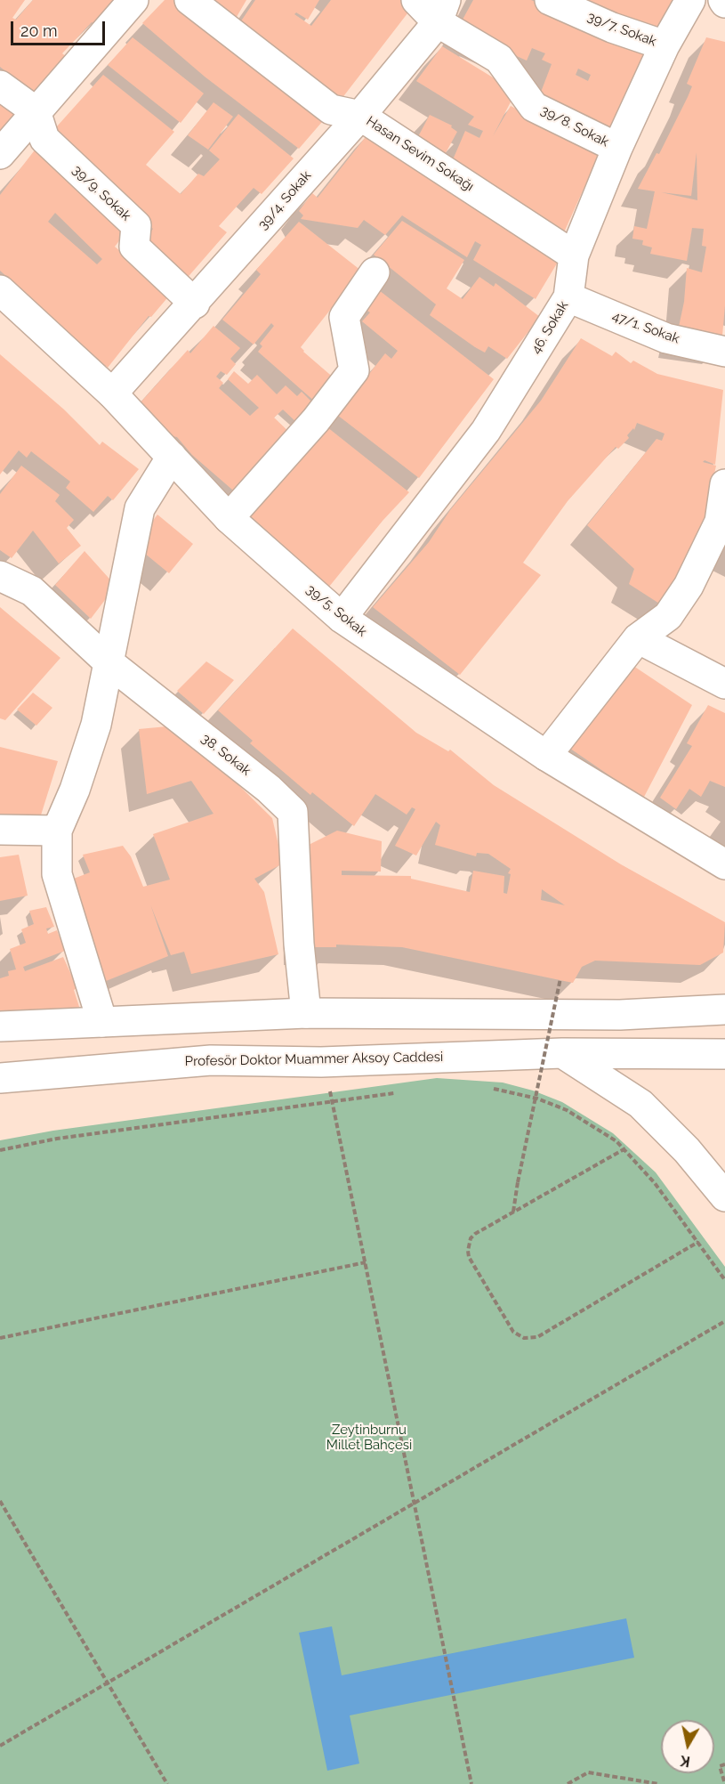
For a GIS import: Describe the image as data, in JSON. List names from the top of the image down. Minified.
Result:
{"streets":{"street":["39/7. Sokak","39/8. Sokak","Hasan Sevim Sokağı","39/9. Sokak","39/4. Sokak","46. Sokak","47/1. Sokak","39/5. Sokak","38. Sokak","Profesör Doktor Muammer Aksoy Caddesi"]},"crossings":[["39/7. Sokak","46. Sokak"],["39/8. Sokak","39/4. Sokak"],["39/8. Sokak","46. Sokak"],["Hasan Sevim Sokağı","39/4. Sokak"],["Hasan Sevim Sokağı","46. Sokak"],["39/9. Sokak","39/4. Sokak"],["39/4. Sokak","39/5. Sokak"],["46. Sokak","47/1. Sokak"],["46. Sokak","39/5. Sokak"]],"parks":["Zeytinburnu Millet Bahçesi"],"scale_bar":"20 m","north":"bottom"}
